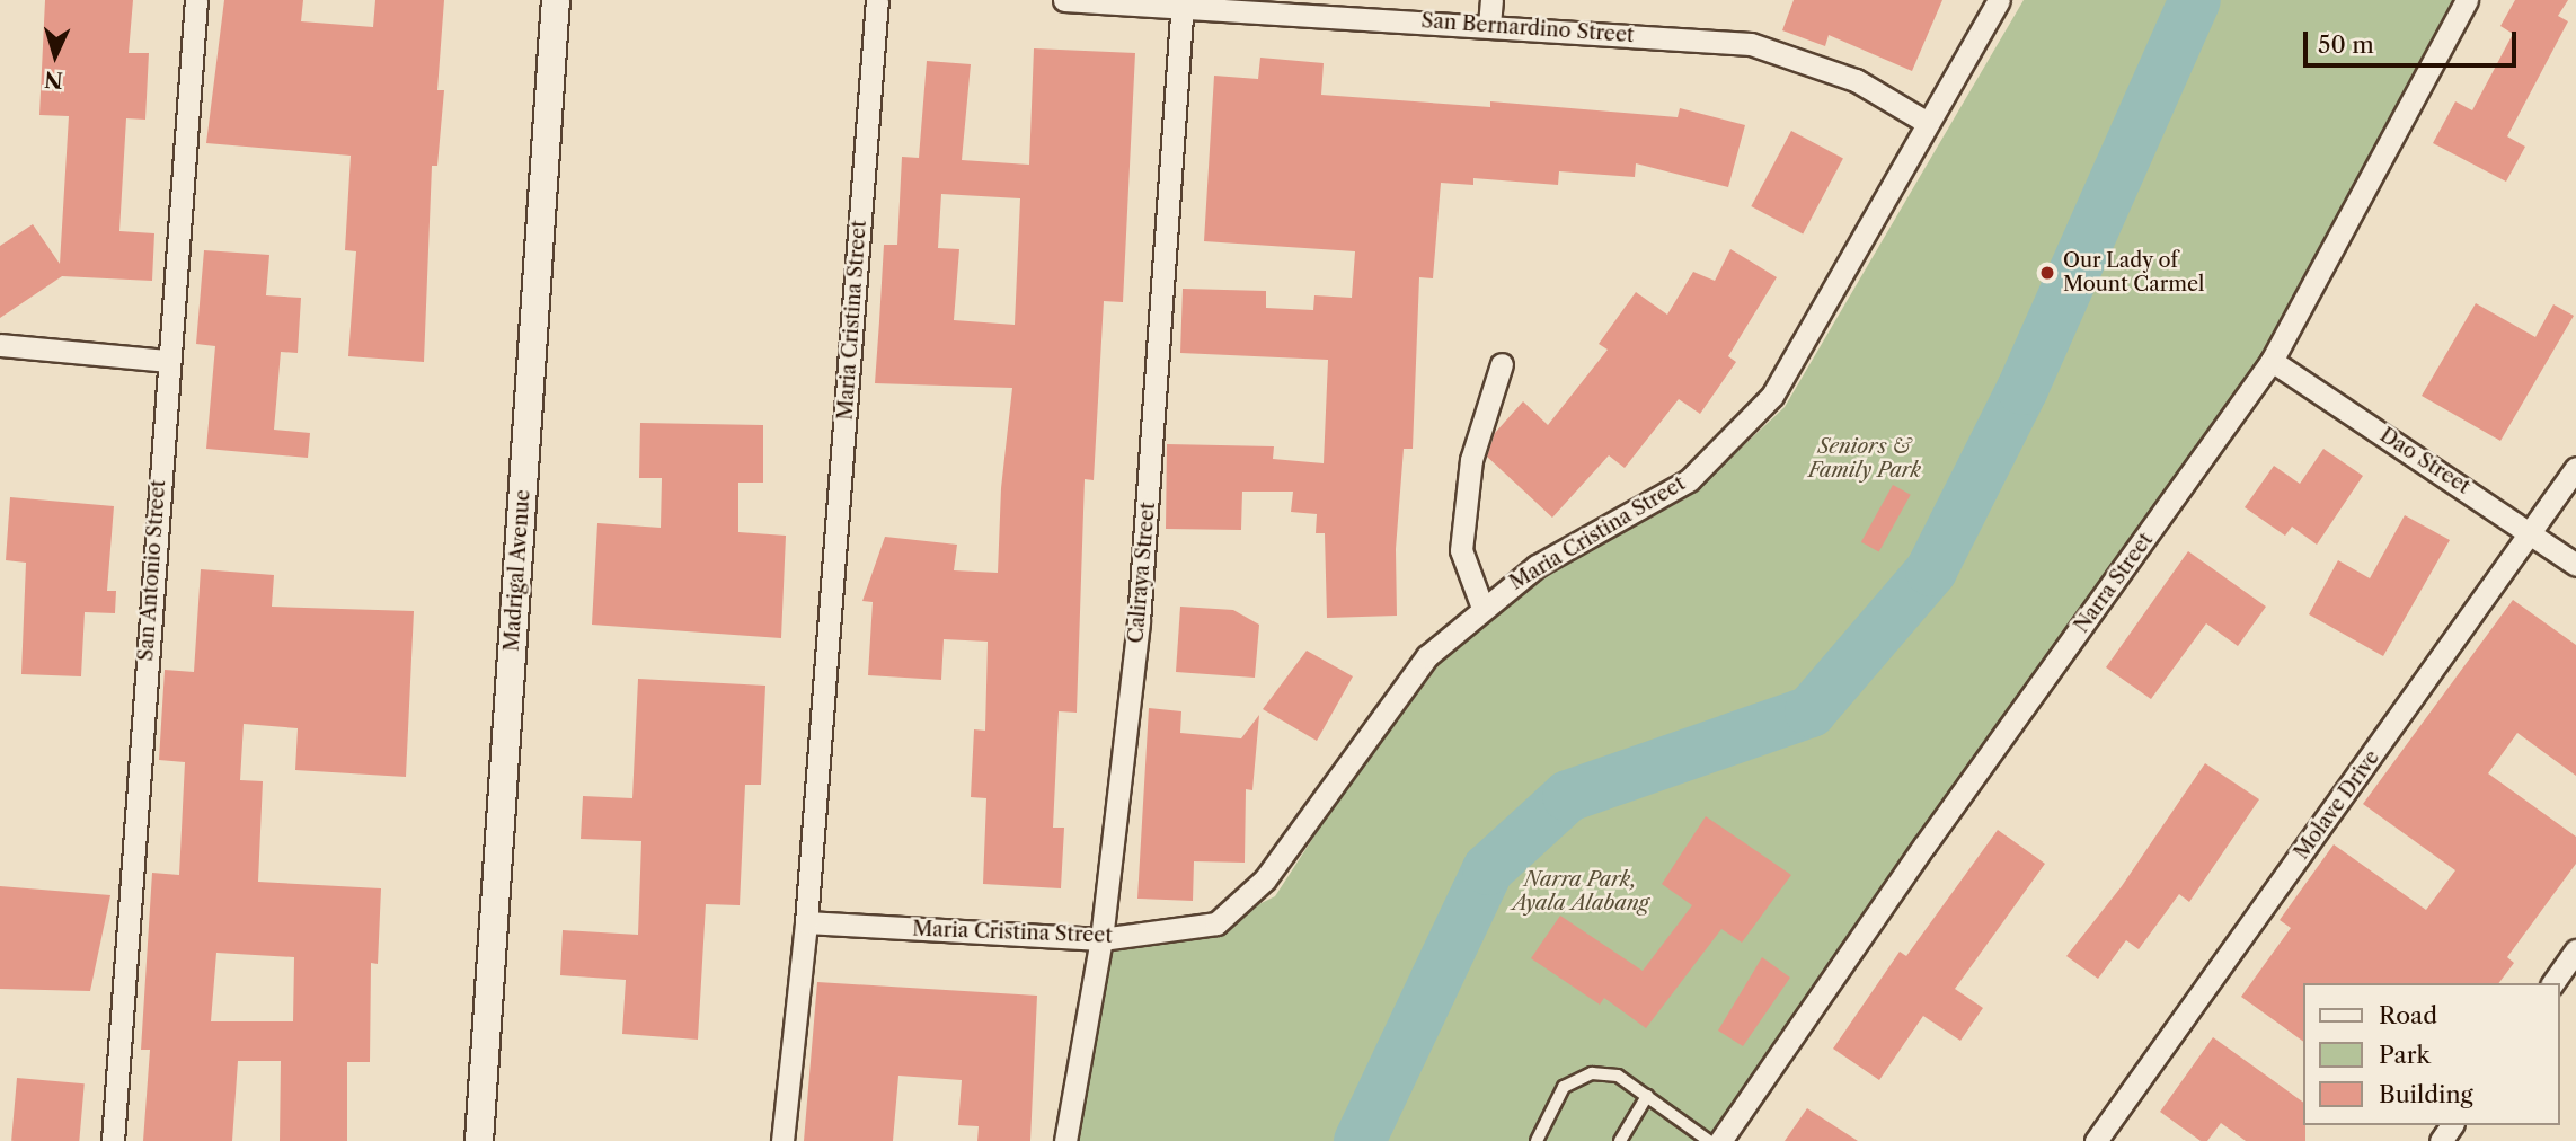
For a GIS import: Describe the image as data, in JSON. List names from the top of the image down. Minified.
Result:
{"streets":{"street":["San Bernardino Street","Maria Cristina Street","Dao Street","San Antonio Street","Madrigal Avenue","Caliraya Street","Narra Street","Molave Drive"]},"crossings":[["San Bernardino Street","Maria Cristina Street"],["San Bernardino Street","Caliraya Street"],["Maria Cristina Street","Caliraya Street"],["Dao Street","Narra Street"],["Dao Street","Molave Drive"]],"parks":["Seniors & Family Park","Narra Park, Ayala Alabang"],"places":["Our Lady of Mount Carmel"],"legend":["Road","Park","Building"],"scale_bar":"50 m","north":"bottom"}
